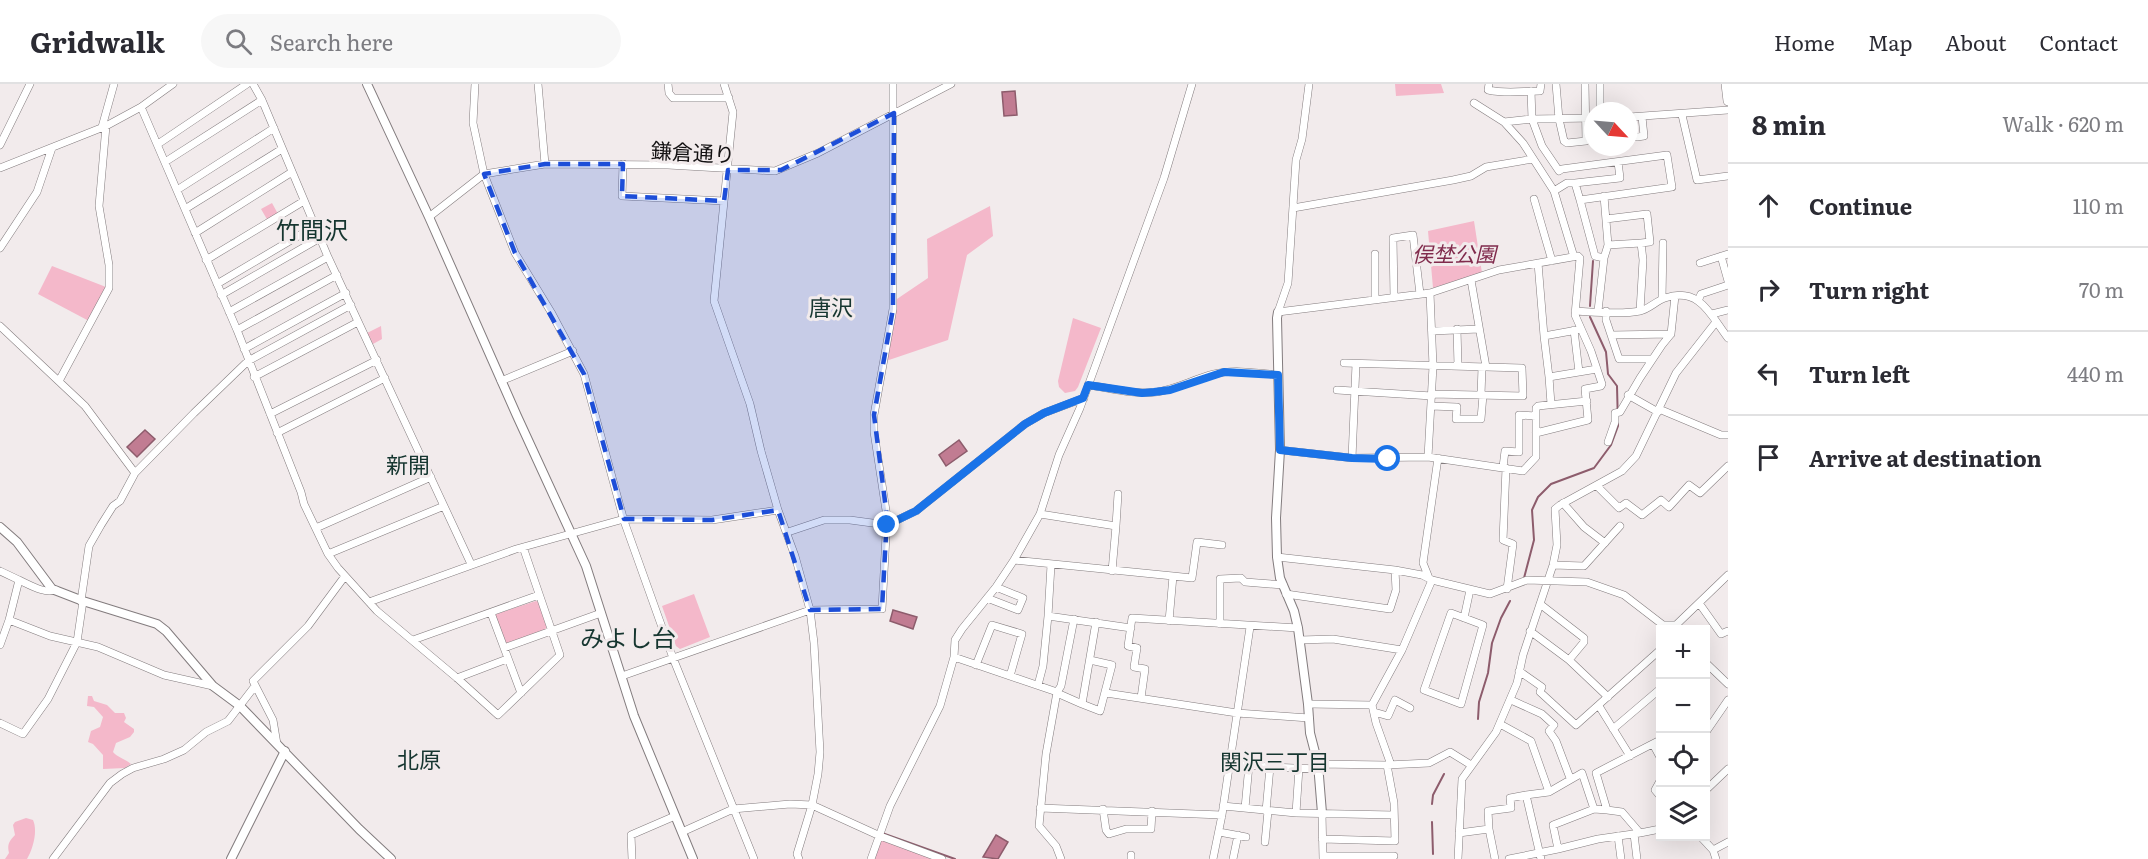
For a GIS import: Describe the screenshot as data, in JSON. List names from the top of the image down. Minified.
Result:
{"streets":{"street":["鎌倉通り"]},"districts":["竹間沢","唐沢","新開","みよし台","北原","関沢三丁目"],"parks":["俣埜公園"],"north":"bottom right","page":{"header":"Gridwalk","search":"Search here","nav":["Home","Map","About","Contact"],"heading":["8 min","Walk · 620 m"],"list":[["Continue","110 m"],["Turn right","70 m"],["Turn left","440 m"],"Arrive at destination"],"map_buttons":["+","−"]}}
